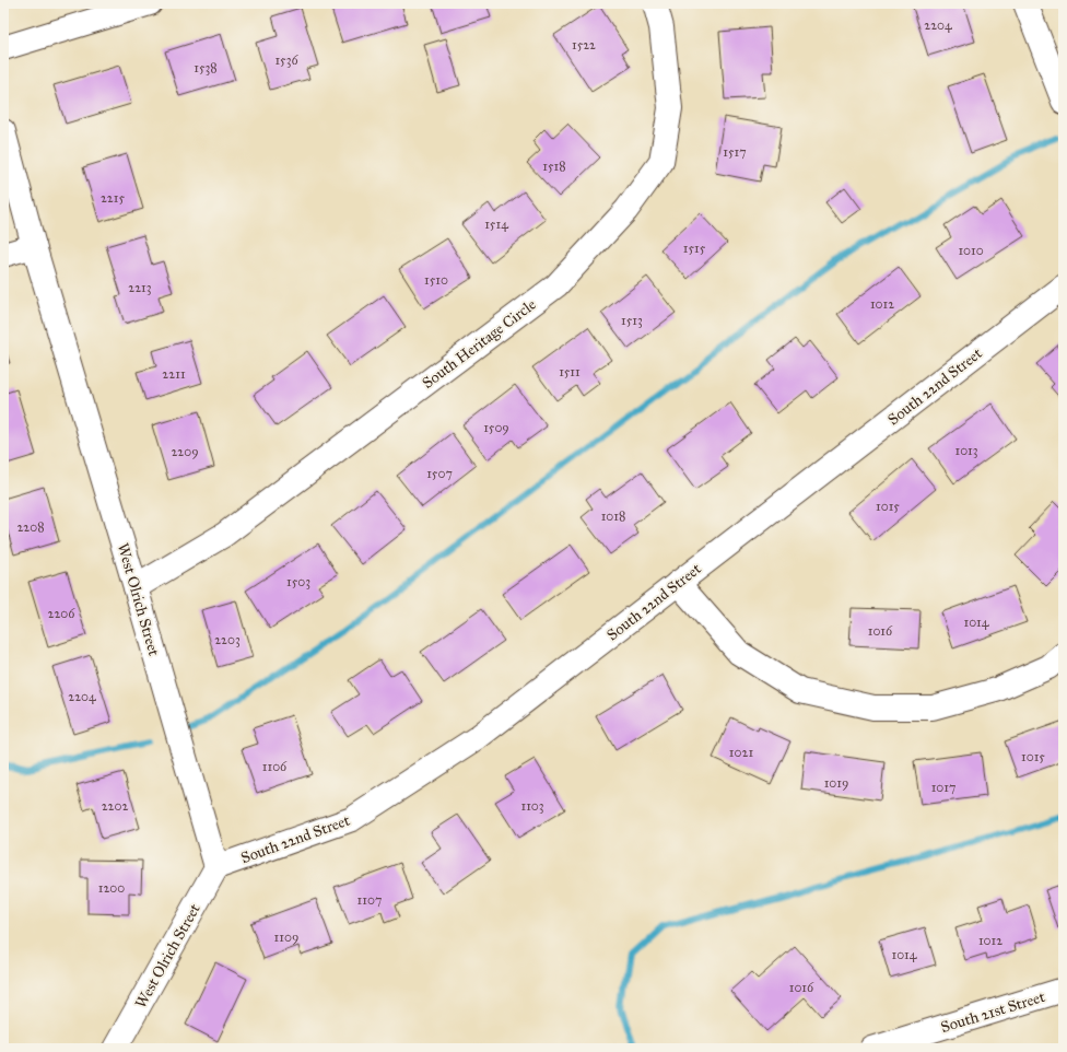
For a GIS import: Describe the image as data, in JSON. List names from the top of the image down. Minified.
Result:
{"streets":{"street":["South Heritage Circle","South 22nd Street","West Olrich Street","South 21st Street"]},"crossings":[["South Heritage Circle","West Olrich Street"],["South 22nd Street","West Olrich Street"]],"house_numbers":["2204","1522","1536","1538","1517","1518","2215","1514","1515","1010","1510","2213","1012","1513","1511","2211","1509","1013","2209","1507","1015","1018","2208","1503","2206","1014","1016","2203","2204","1021","1015","1106","1019","1017","2202","1103","1200","1107","1109","1012","1014","1016"]}
